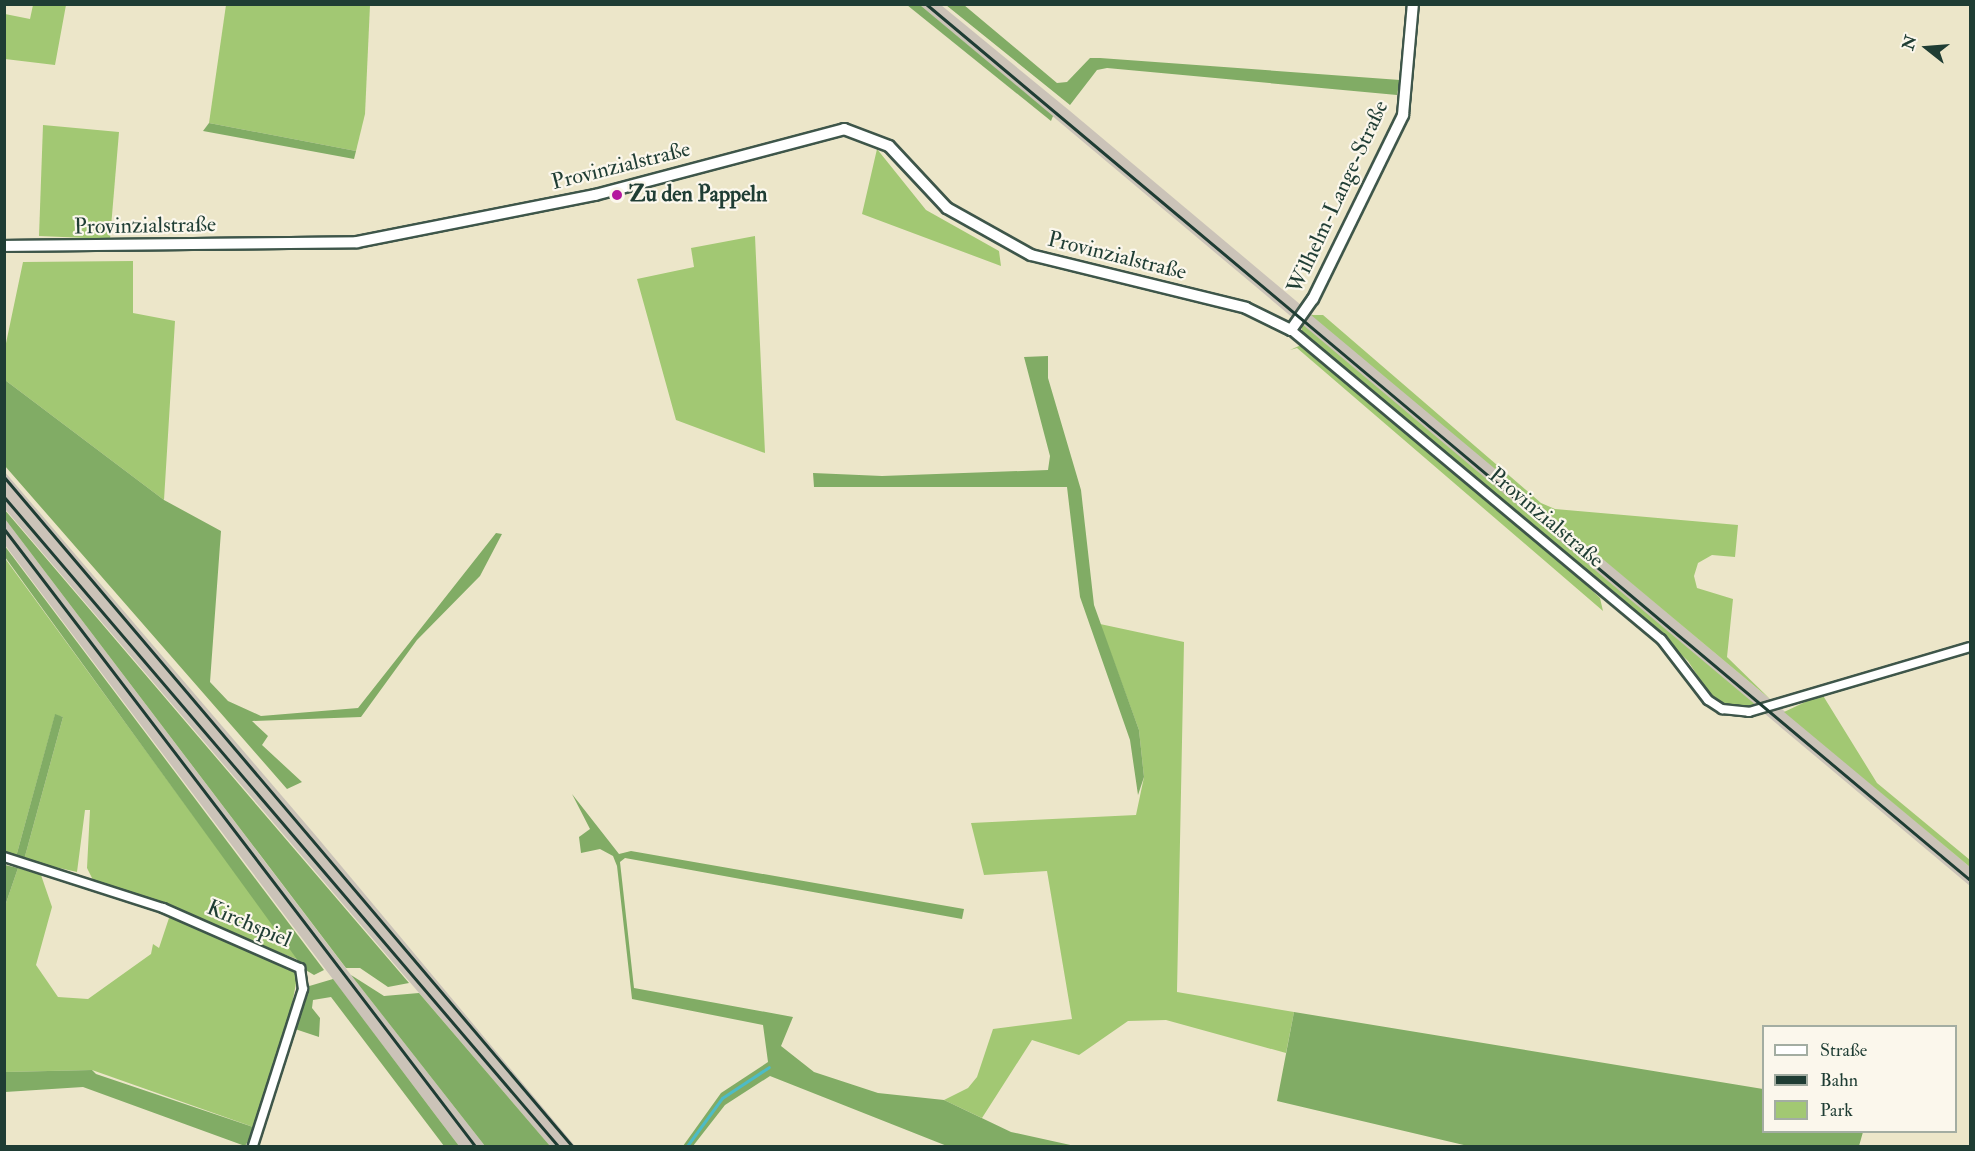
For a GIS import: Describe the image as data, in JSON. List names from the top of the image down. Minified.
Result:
{"streets":{"street":["Provinzialstraße","Wilhelm-Lange-Straße","Kirchspiel"]},"crossings":[["Provinzialstraße","Wilhelm-Lange-Straße"]],"places":["Zu den Pappeln"],"legend":["Straße","Bahn","Park"],"north":"left"}
